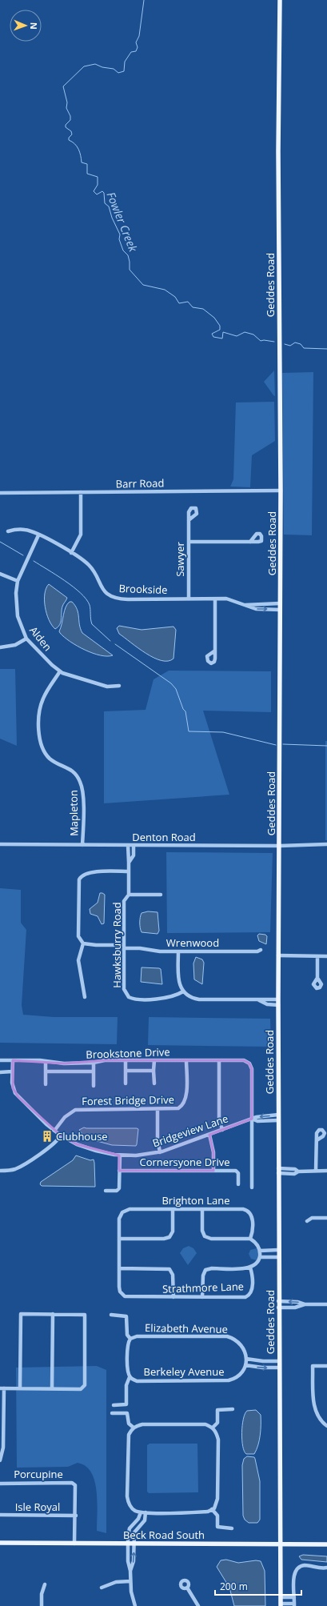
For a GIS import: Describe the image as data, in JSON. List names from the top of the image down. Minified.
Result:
{"streets":{"main road":["Geddes Road","Beck Road South"],"street":["Barr Road","Sawyer","Brookside","Alden","Mapleton","Denton Road","Wrenwood","Hawksburry Road","Brookstone Drive","Forest Bridge Drive","Bridgeview Lane","Cornersyone Drive","Brighton Lane","Strathmore Lane","Elizabeth Avenue","Berkeley Avenue","Porcupine","Isle Royal"]},"crossings":[["Geddes Road","Barr Road"],["Geddes Road","Brookside"],["Geddes Road","Denton Road"],["Geddes Road","Bridgeview Lane"],["Geddes Road","Beck Road South"],["Sawyer","Brookside"],["Brookside","Alden"],["Alden","Mapleton"],["Mapleton","Denton Road"],["Denton Road","Hawksburry Road"],["Wrenwood","Hawksburry Road"],["Brookstone Drive","Forest Bridge Drive"],["Brookstone Drive","Bridgeview Lane"],["Forest Bridge Drive","Bridgeview Lane"],["Elizabeth Avenue","Berkeley Avenue"],["Porcupine","Isle Royal"]],"water":["Fowler Creek"],"places":{"building":["Clubhouse"]},"scale_bar":"200 m","north":"right"}
